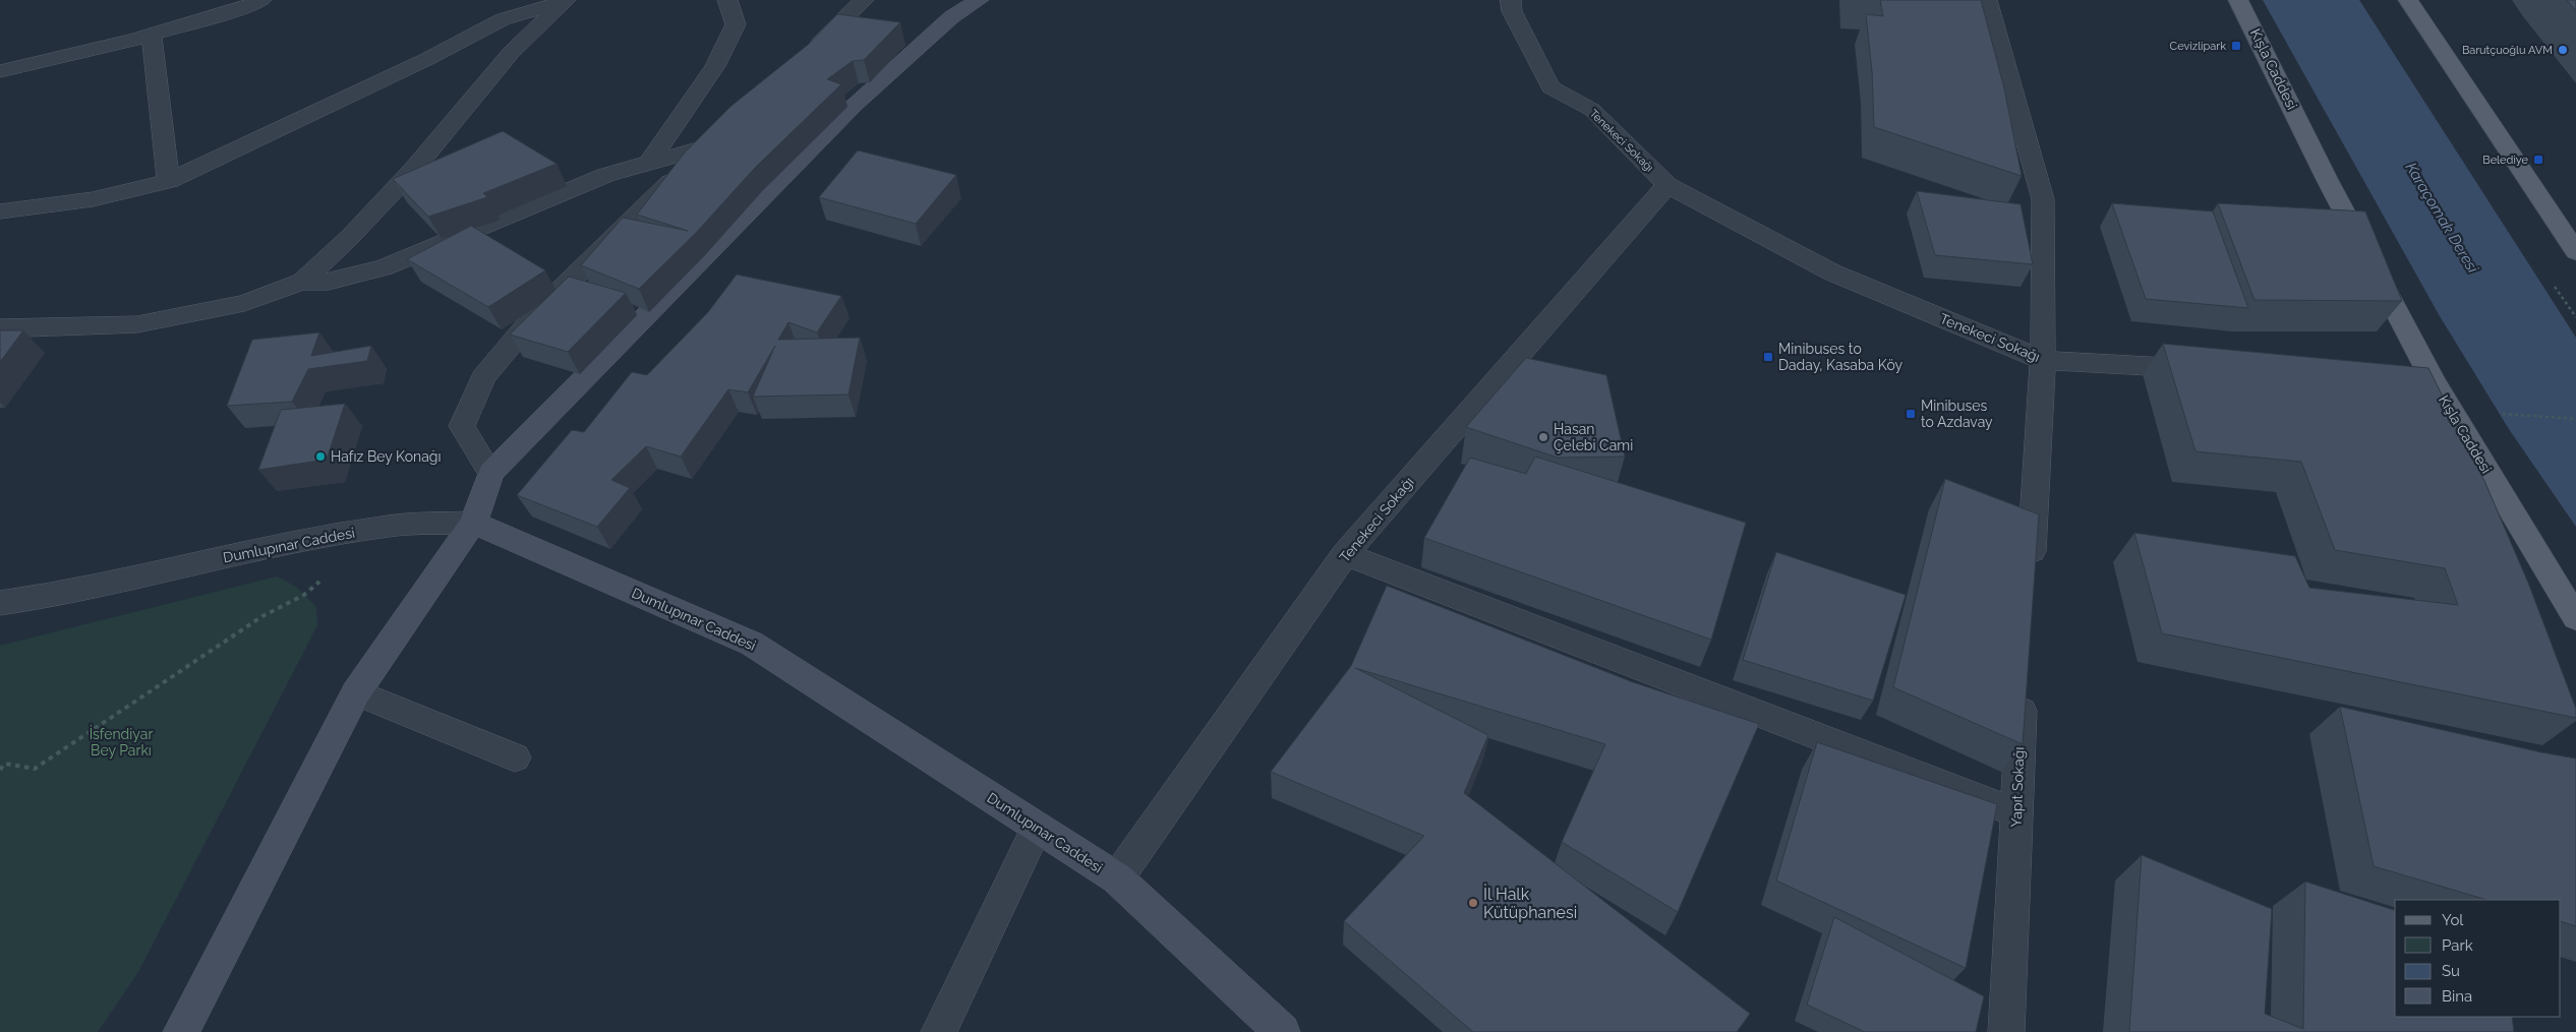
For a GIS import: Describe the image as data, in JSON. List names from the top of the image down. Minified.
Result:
{"streets":{"main road":["Kışla Caddesi","Dumlupınar Caddesi"],"street":["Tenekeci Sokağı","Yapıt Sokağı"]},"crossings":[["Tenekeci Sokağı","Dumlupınar Caddesi"]],"water":["Karaçomak Deresi"],"parks":["İsfendiyar Bey Parkı"],"places":{"transit":["Cevizlipark","Belediye","Minibuses to Daday, Kasaba Köy","Minibuses to Azdavay"],"other":["Barutçuoğlu AVM","Hasan Çelebi Cami","Hafız Bey Konağı","İl Halk Kütüphanesi"]},"legend":["Yol","Park","Su","Bina"]}
